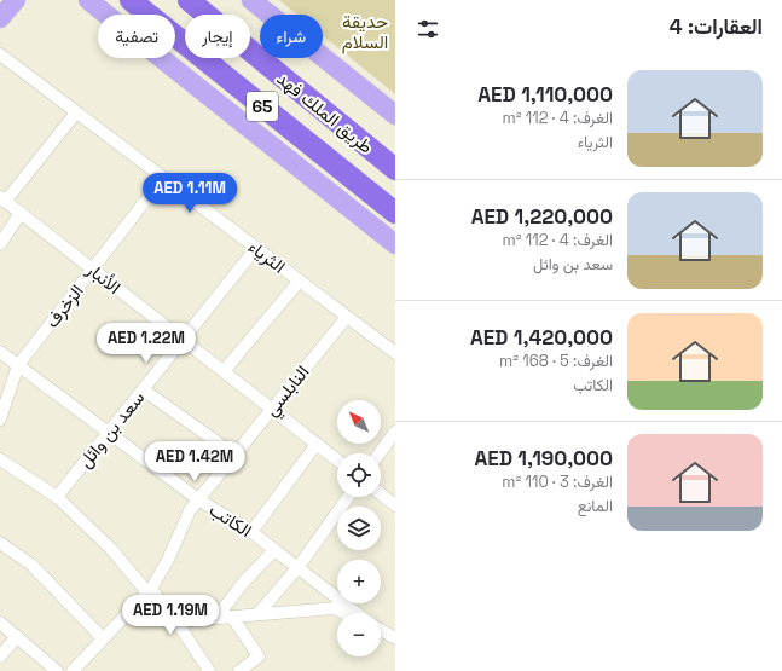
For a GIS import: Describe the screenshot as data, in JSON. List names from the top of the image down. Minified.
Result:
{"streets":{"highway":["65","طريق الملك فهد"],"street":["الثرياء","الأنبار","الزخرف","النابلسي","سعد بن وائل","الكاتب"]},"crossings":[["الثرياء","الزخرف"],["الثرياء","النابلسي"],["الثرياء","سعد بن وائل"],["الأنبار","الزخرف"],["الأنبار","النابلسي"],["الأنبار","سعد بن وائل"],["الزخرف","الكاتب"],["النابلسي","الكاتب"],["سعد بن وائل","الكاتب"]],"parks":["حديقة السلام"],"north":"top left","page":{"heading":"العقارات: 4","chip":["شراء","إيجار","تصفية"],"list":[{"name":"AED 1,110,000","note":"الغرف: 4 · 112 m² · الثرياء"},{"name":"AED 1,220,000","note":"الغرف: 4 · 112 m² · سعد بن وائل"},{"name":"AED 1,420,000","note":"الغرف: 5 · 168 m² · الكاتب"},{"name":"AED 1,190,000","note":"الغرف: 3 · 110 m² · المانع"}],"price":["AED 1.11M","AED 1.22M","AED 1.42M","AED 1.19M"],"map_buttons":["+","−"]}}
